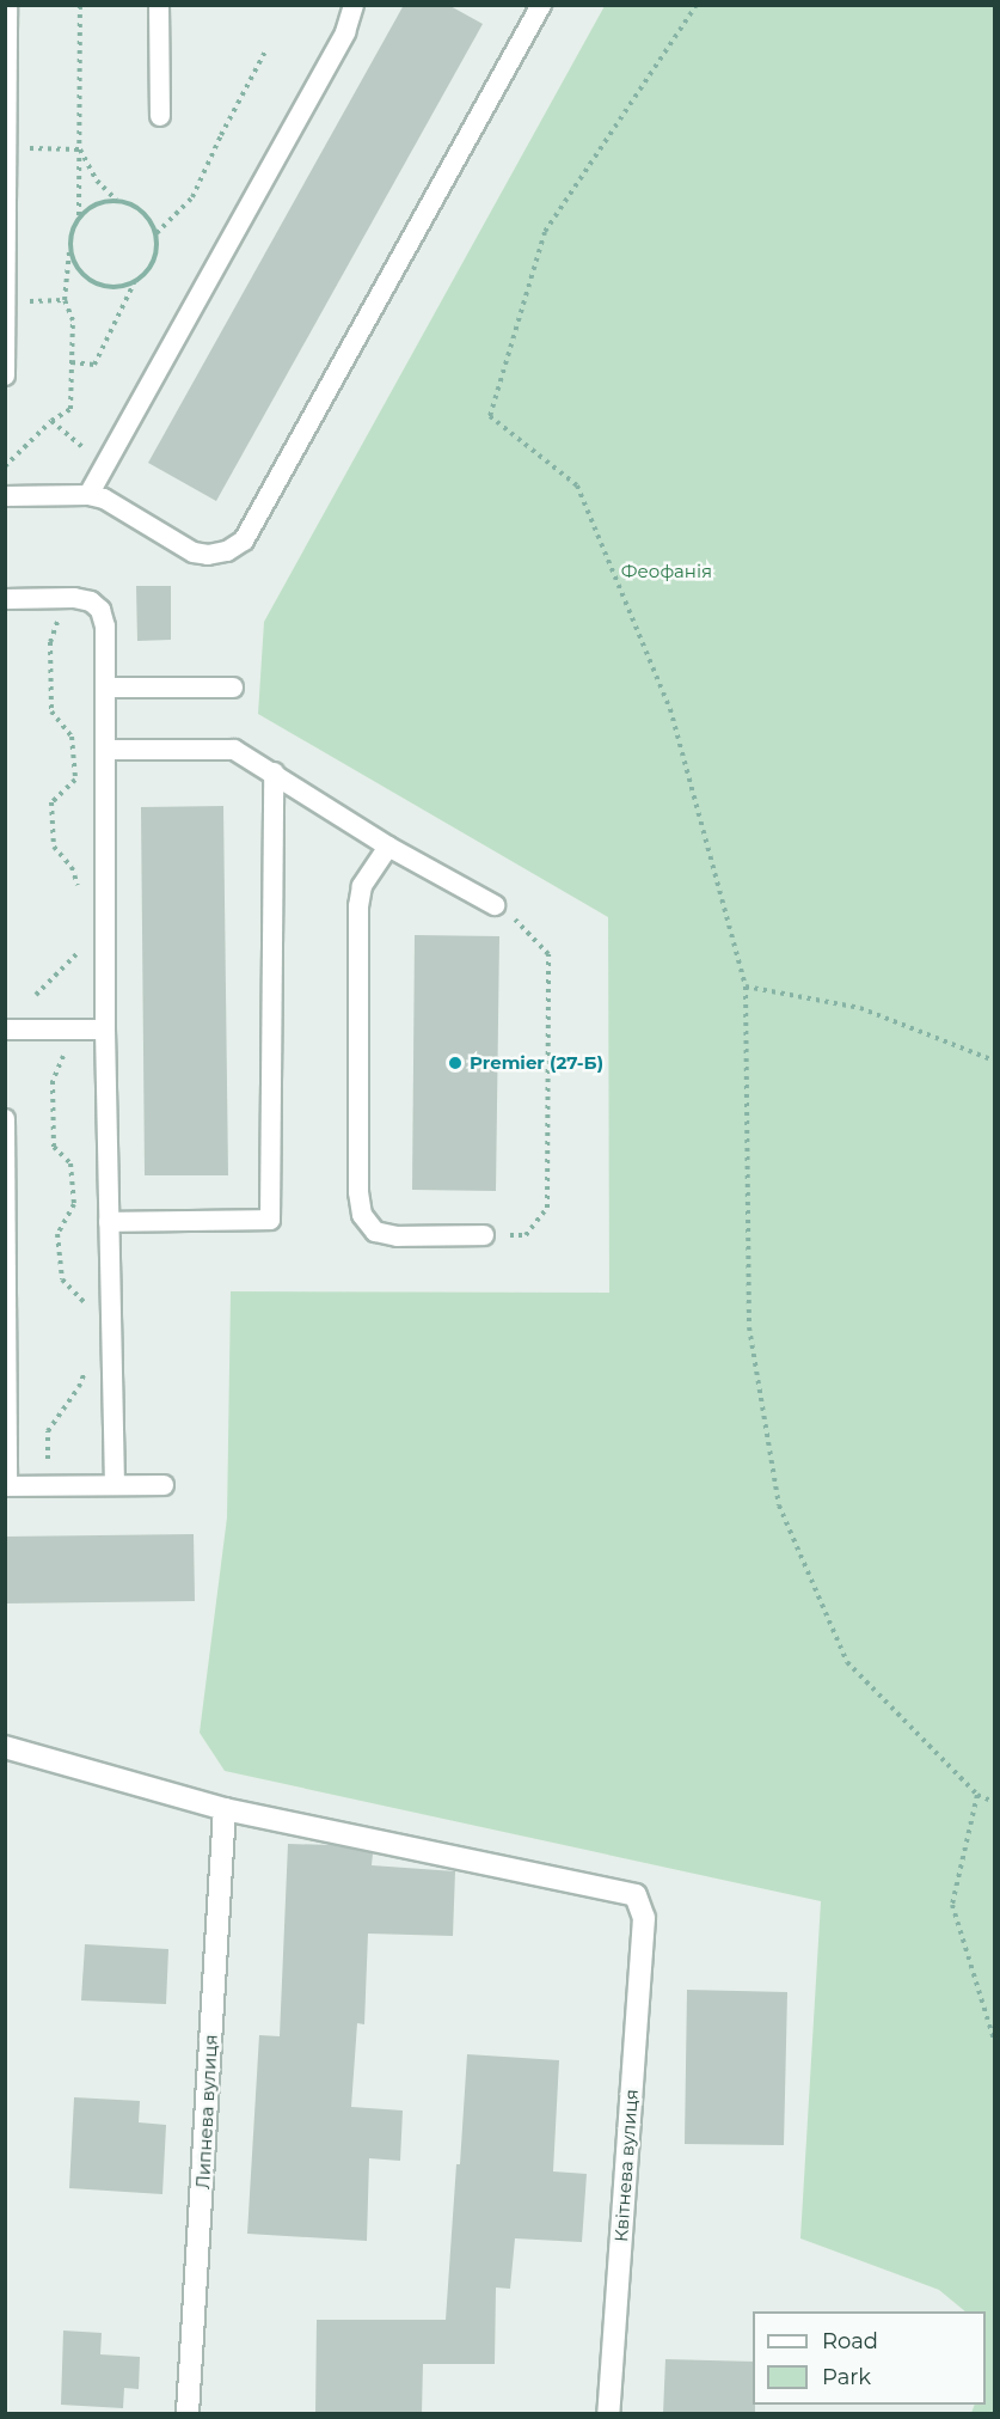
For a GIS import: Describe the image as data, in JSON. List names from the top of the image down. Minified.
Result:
{"streets":{"street":["Липнева вулиця","Квітнева вулиця"]},"crossings":[["Липнева вулиця","Квітнева вулиця"]],"parks":["Феофанія"],"places":["Premier (27-Б)"],"legend":["Road","Park"]}
